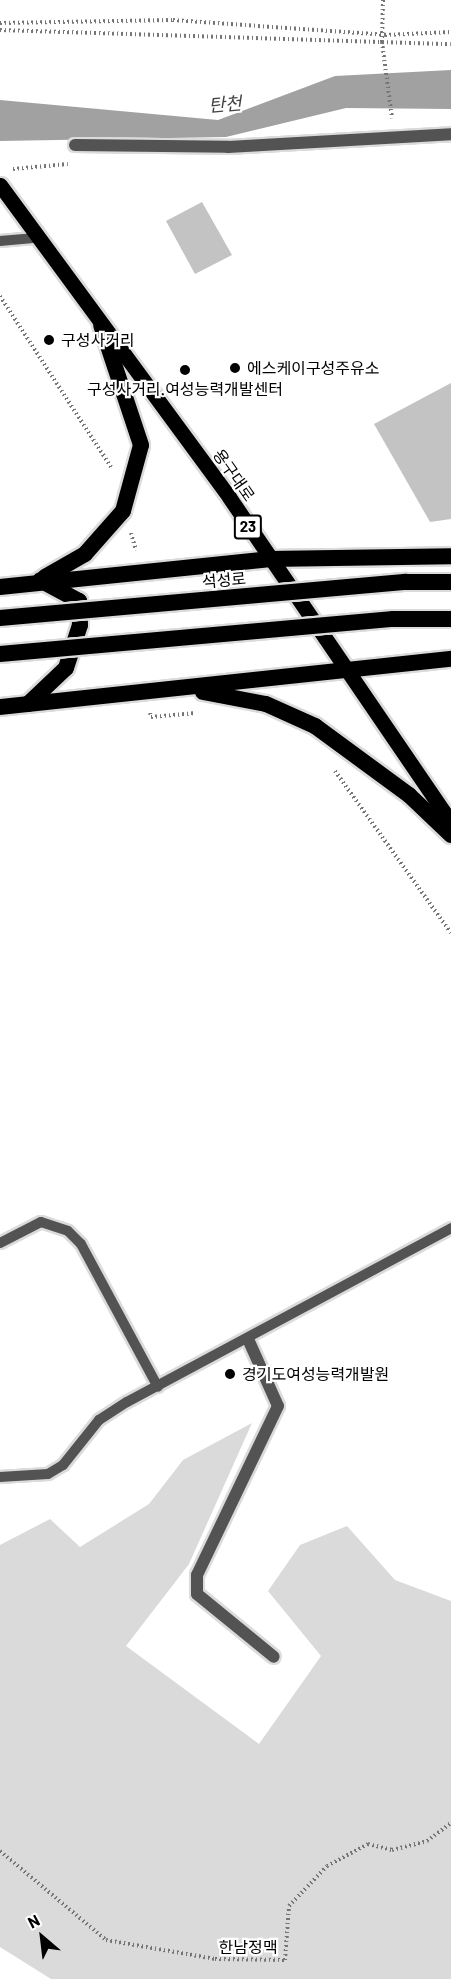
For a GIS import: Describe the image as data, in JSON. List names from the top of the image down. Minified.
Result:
{"streets":{"highway":["석성로"],"main road":["용구대로","23"],"path":["한남정맥"]},"water":["탄천"],"places":["구성사거리","에스케이구성주유소","구성사거리.여성능력개발센터","경기도여성능력개발원"],"north":"top left"}
